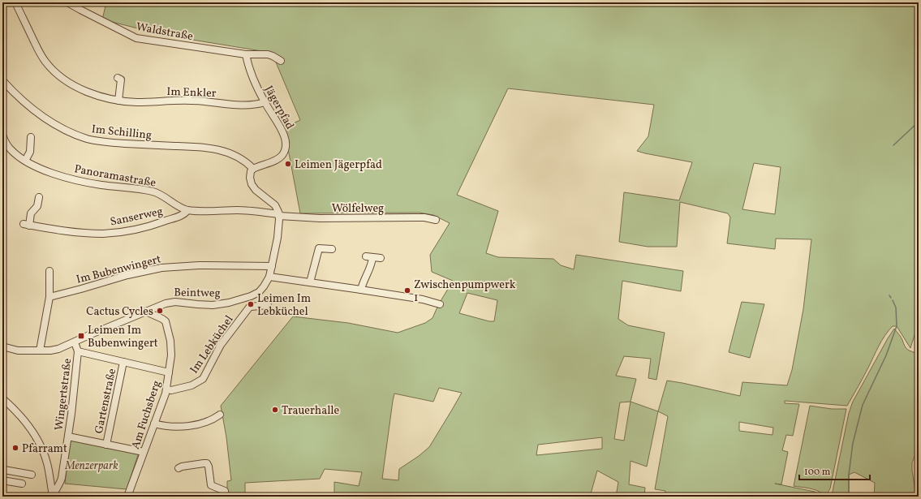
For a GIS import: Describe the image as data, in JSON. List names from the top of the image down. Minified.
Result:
{"streets":{"street":["Waldstraße","Im Enkler","Jägerpfad","Im Schilling","Panoramastraße","Wölfelweg","Sanserweg","Im Bubenwingert","Beintweg","Im Lebküchel","Wingertstraße","Gartenstraße","Am Fuchsberg"]},"crossings":[["Waldstraße","Jägerpfad"],["Im Enkler","Jägerpfad"],["Jägerpfad","Im Schilling"],["Panoramastraße","Wölfelweg"],["Panoramastraße","Sanserweg"],["Panoramastraße","Beintweg"],["Wölfelweg","Beintweg"],["Im Bubenwingert","Beintweg"],["Beintweg","Am Fuchsberg"],["Im Lebküchel","Am Fuchsberg"]],"parks":["Menzerpark"],"places":{"other":["Leimen Jägerpfad","Zwischenpumpwerk 1","Leimen Im Lebküchel","Cactus Cycles","Trauerhalle","Pfarramt"],"transit":["Leimen Im Bubenwingert"]},"scale_bar":"100 m"}
